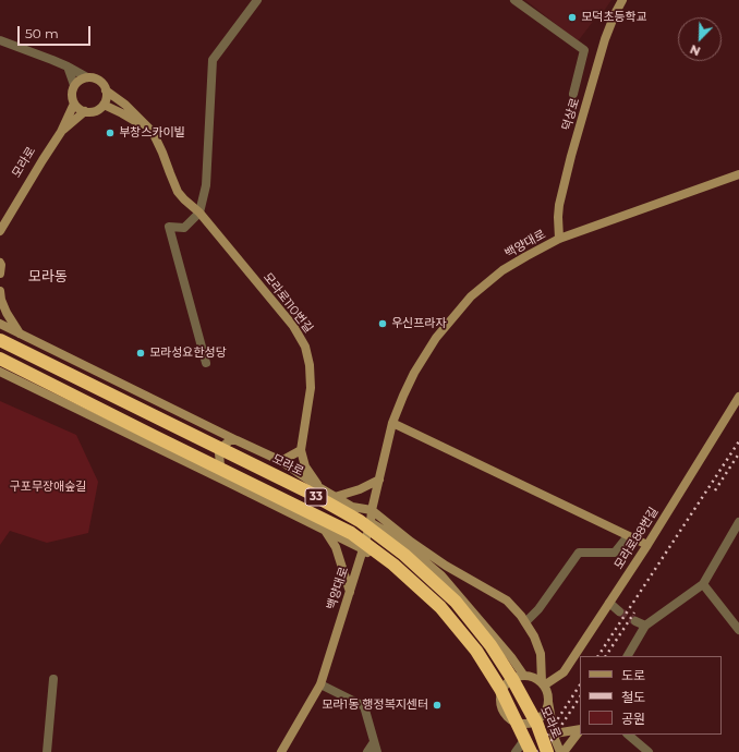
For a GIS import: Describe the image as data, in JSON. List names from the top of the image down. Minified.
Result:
{"streets":{"highway":["모라로","33"],"main road":["덕상로","백양대로","모라로110번길","모라로88번길"]},"crossings":[["덕상로","백양대로"],["모라로","백양대로"],["모라로","모라로110번길"],["모라로","모라로88번길"]],"districts":["모라동"],"parks":["구포무장애숲길"],"places":["모덕초등학교","부창스카이빌","우신프라자","모라성요한성당","모라1동 행정복지센터"],"legend":["도로","철도","공원"],"scale_bar":"50 m","north":"bottom left"}
